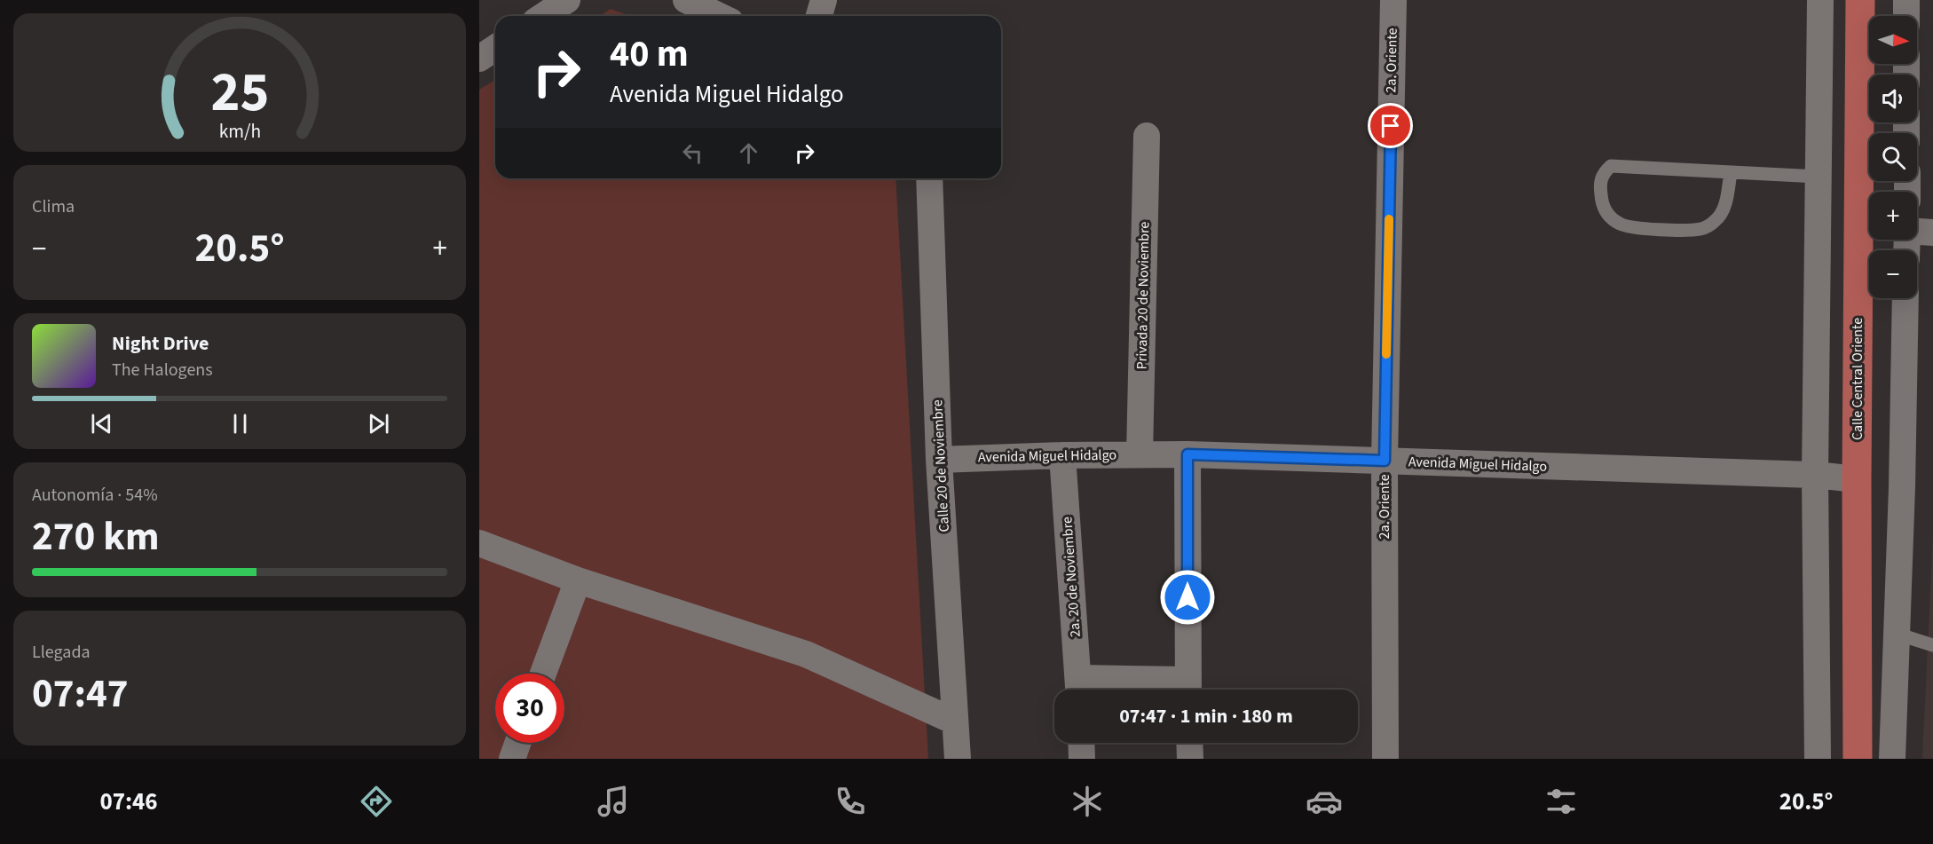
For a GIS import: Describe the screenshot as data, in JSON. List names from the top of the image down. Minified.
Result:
{"streets":{"main road":["Calle Central Oriente"],"street":["2a. Oriente","Privada 20 de Noviembre","Avenida Miguel Hidalgo","Calle 20 de Noviembre","2a. 20 de Noviembre"]},"crossings":[["2a. Oriente","Avenida Miguel Hidalgo"],["Privada 20 de Noviembre","Avenida Miguel Hidalgo"],["Calle Central Oriente","Avenida Miguel Hidalgo"],["Avenida Miguel Hidalgo","Calle 20 de Noviembre"],["Avenida Miguel Hidalgo","2a. 20 de Noviembre"]],"north":"right","page":{"map_buttons":["+","−"],"turn":["40 m","Avenida Miguel Hidalgo"],"tile":["Clima",["Autonomía · 54%","270 km"],["Llegada","07:47"]],"heat":["−","20.5°","+"],"song":["Night Drive","The Halogens"],"limit":"30","trip":"07:47 · 1 min · 180 m","tabs":["07:46","20.5°"],"gauge":["25","km/h"]}}
